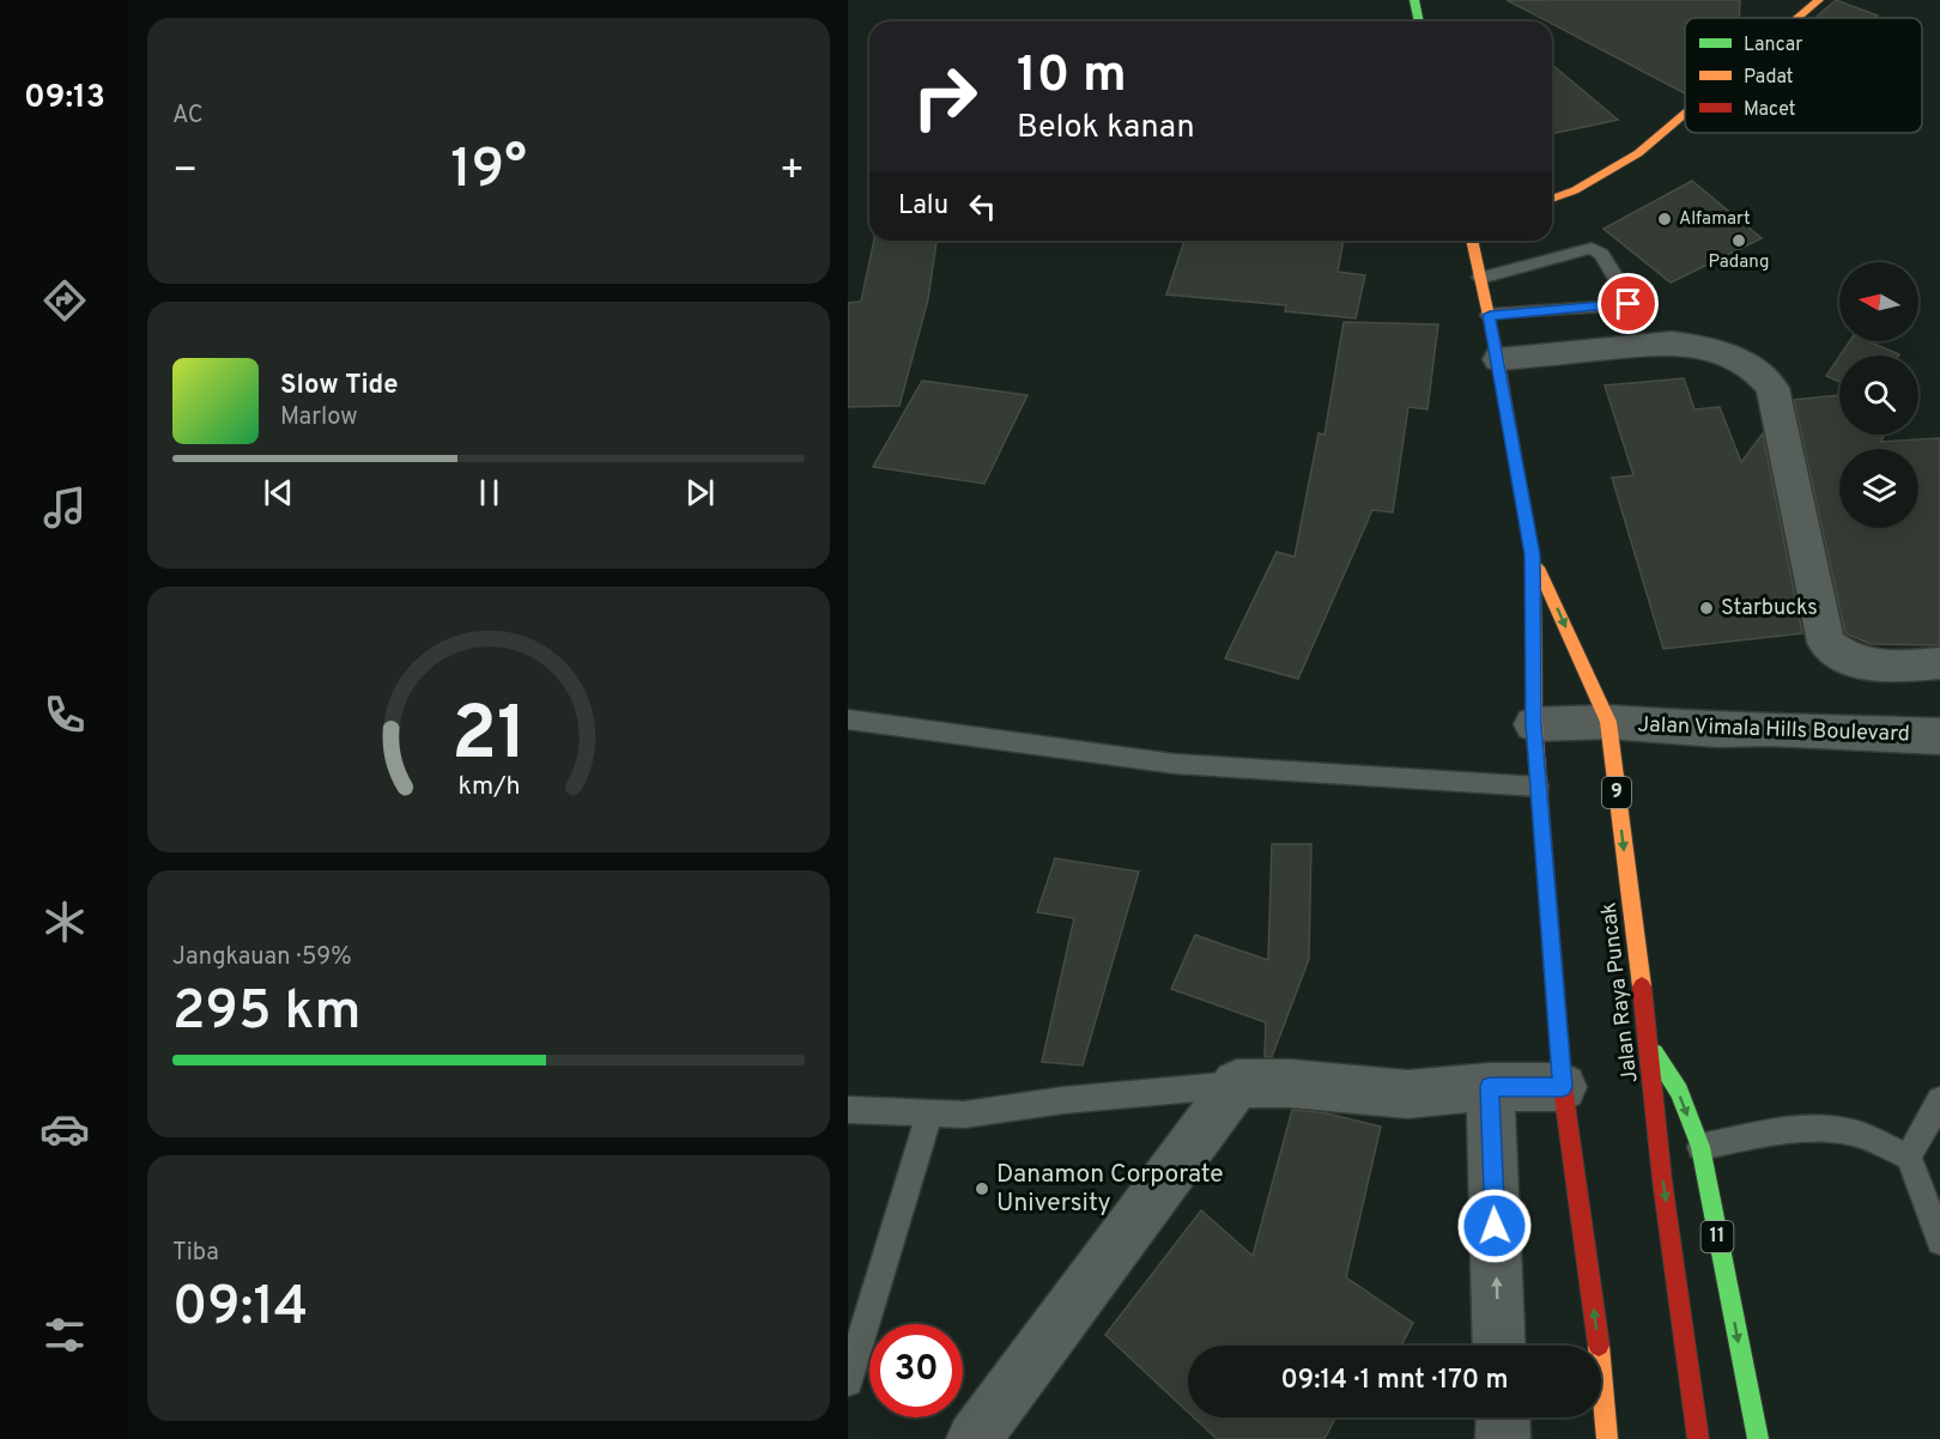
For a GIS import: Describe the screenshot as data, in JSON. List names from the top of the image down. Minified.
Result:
{"streets":{"main road":["9","Jalan Raya Puncak","11"],"street":["Jalan Vimala Hills Boulevard"]},"crossings":[["Jalan Vimala Hills Boulevard","Jalan Raya Puncak"],["Jalan Raya Puncak","11"]],"places":["Alfamart","Padang","Starbucks","Danamon Corporate University"],"legend":["Lancar","Padat","Macet"],"north":"left","page":{"tabs":"09:13","tile":["AC",["Jangkauan · 59%","295 km"],["Tiba","09:14"]],"turn":["10 m","Belok kanan"],"heat":["−","19°","+"],"then":"Lalu","song":["Slow Tide","Marlow"],"limit":"30","trip":"09:14 · 1 mnt · 170 m","gauge":["21","km/h"]}}
